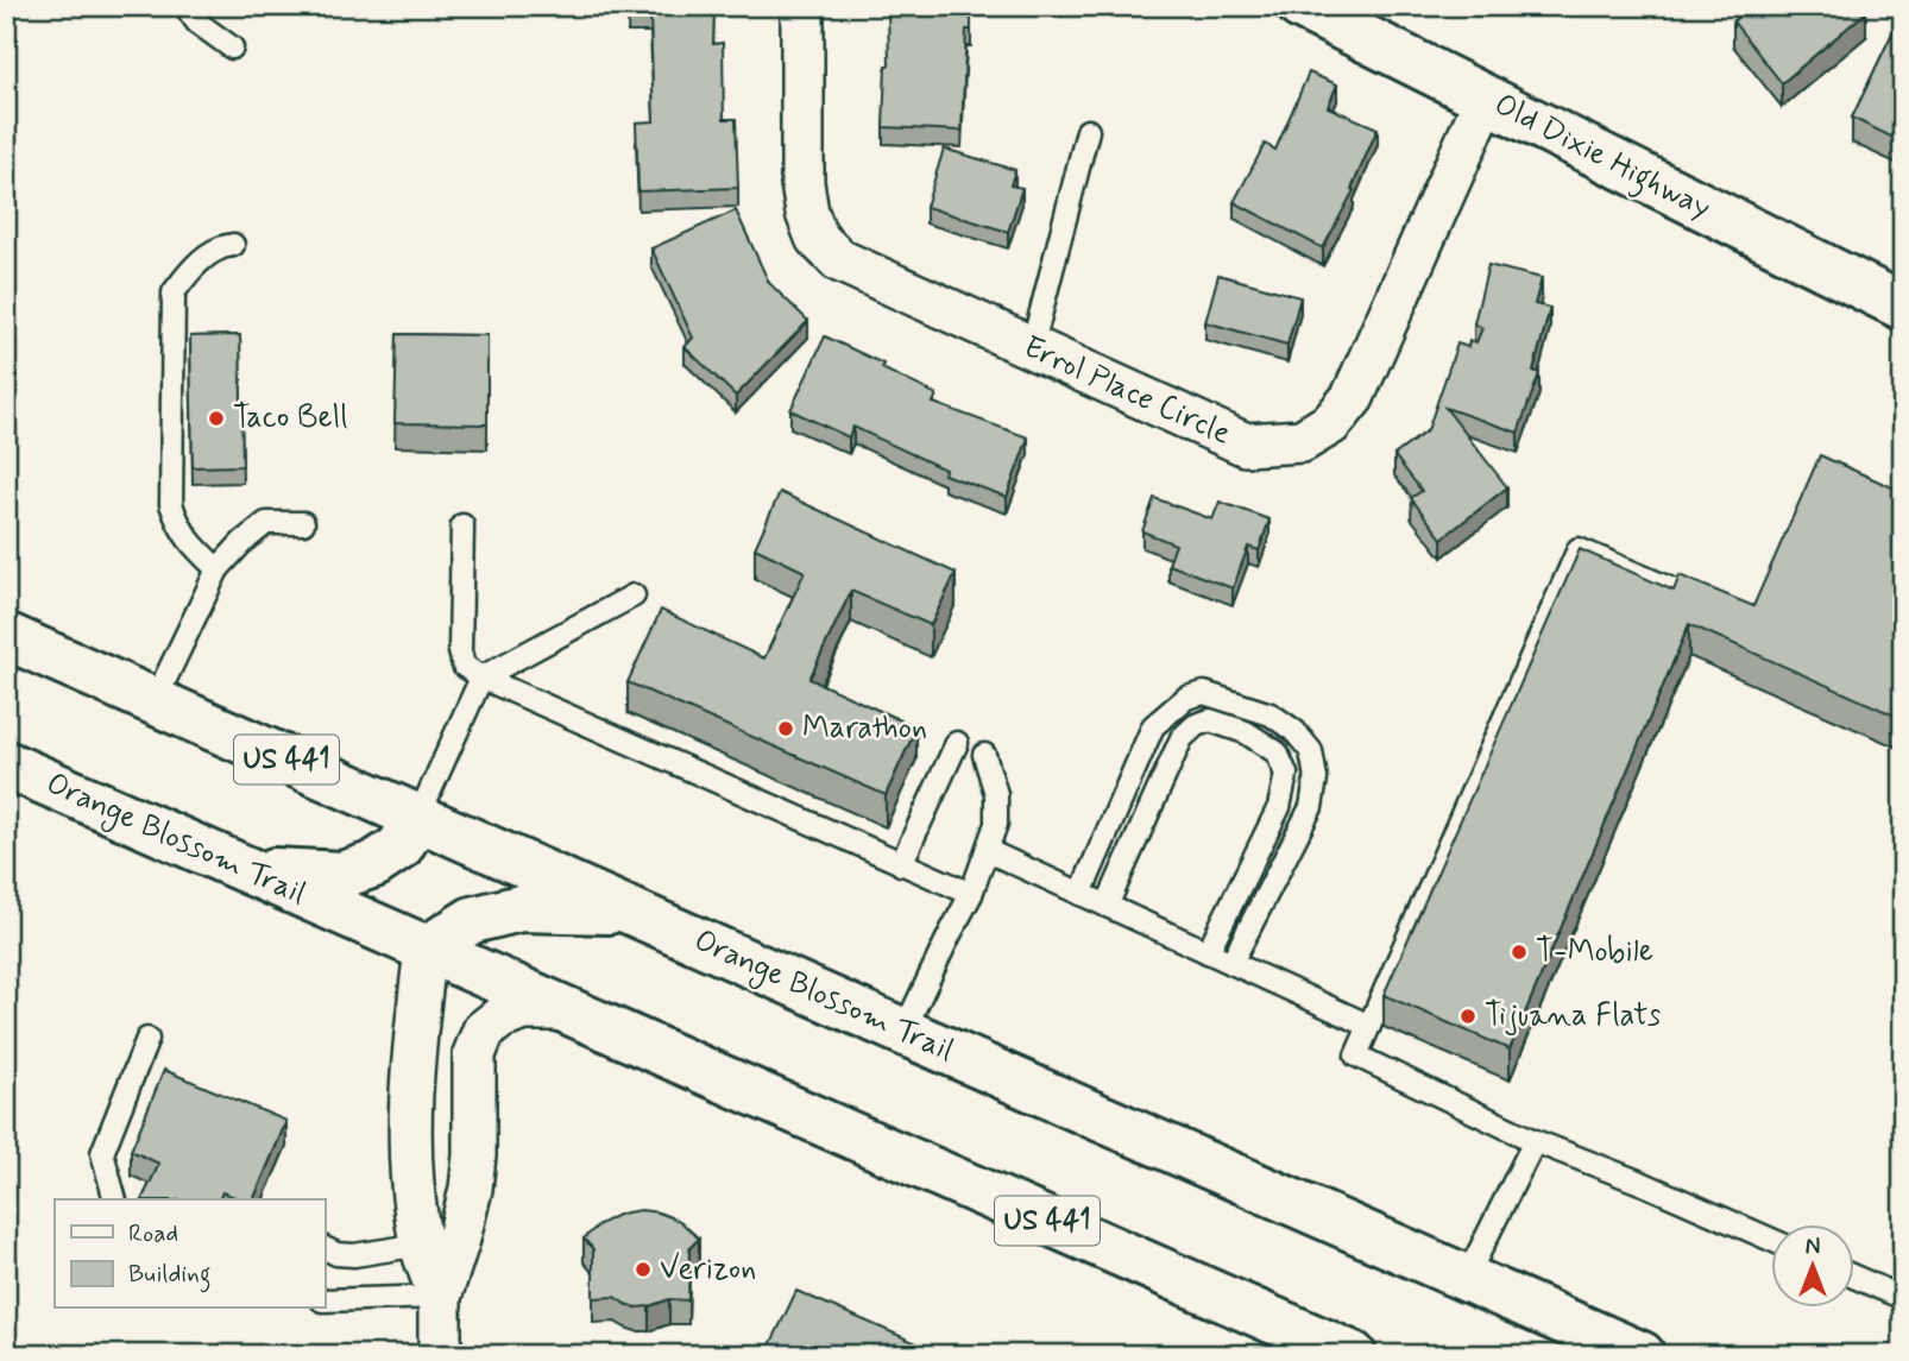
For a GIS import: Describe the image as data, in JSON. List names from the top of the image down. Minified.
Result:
{"streets":{"main road":["Old Dixie Highway","US 441","Orange Blossom Trail"],"street":["Errol Place Circle"]},"crossings":[["Old Dixie Highway","Errol Place Circle"]],"places":["Taco Bell","Marathon","T-Mobile","Tijuana Flats","Verizon"],"legend":["Road","Building"],"north":"top"}
